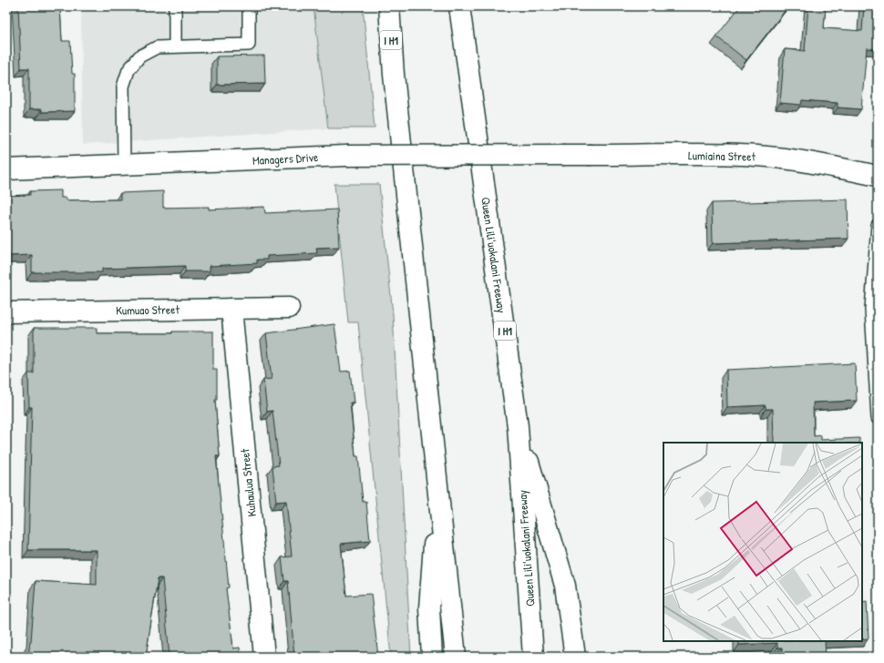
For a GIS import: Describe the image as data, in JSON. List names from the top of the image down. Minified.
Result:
{"streets":{"main road":["I H1","Lumiaina Street","Managers Drive","Queen Liliʻuokalani Freeway","Kumuao Street","Kuhaulua Street"]},"crossings":[["Lumiaina Street","Managers Drive"],["Kumuao Street","Kuhaulua Street"]]}
